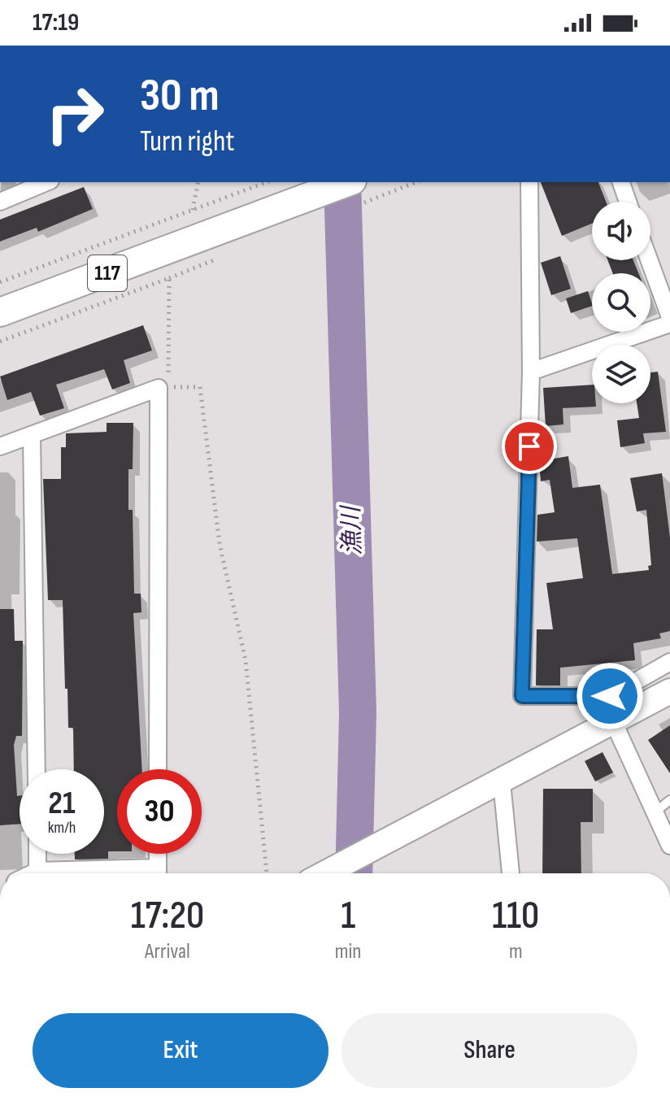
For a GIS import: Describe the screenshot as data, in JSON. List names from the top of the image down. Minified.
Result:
{"streets":{"main road":["117"]},"water":["漁川"],"page":{"status":"17:19","turn":["30 m","Turn right"],"speed":"21 km/h","limit":"30","eta":["17:20","Arrival","1","min","110","m"],"buttons":["Exit","Share"]}}
